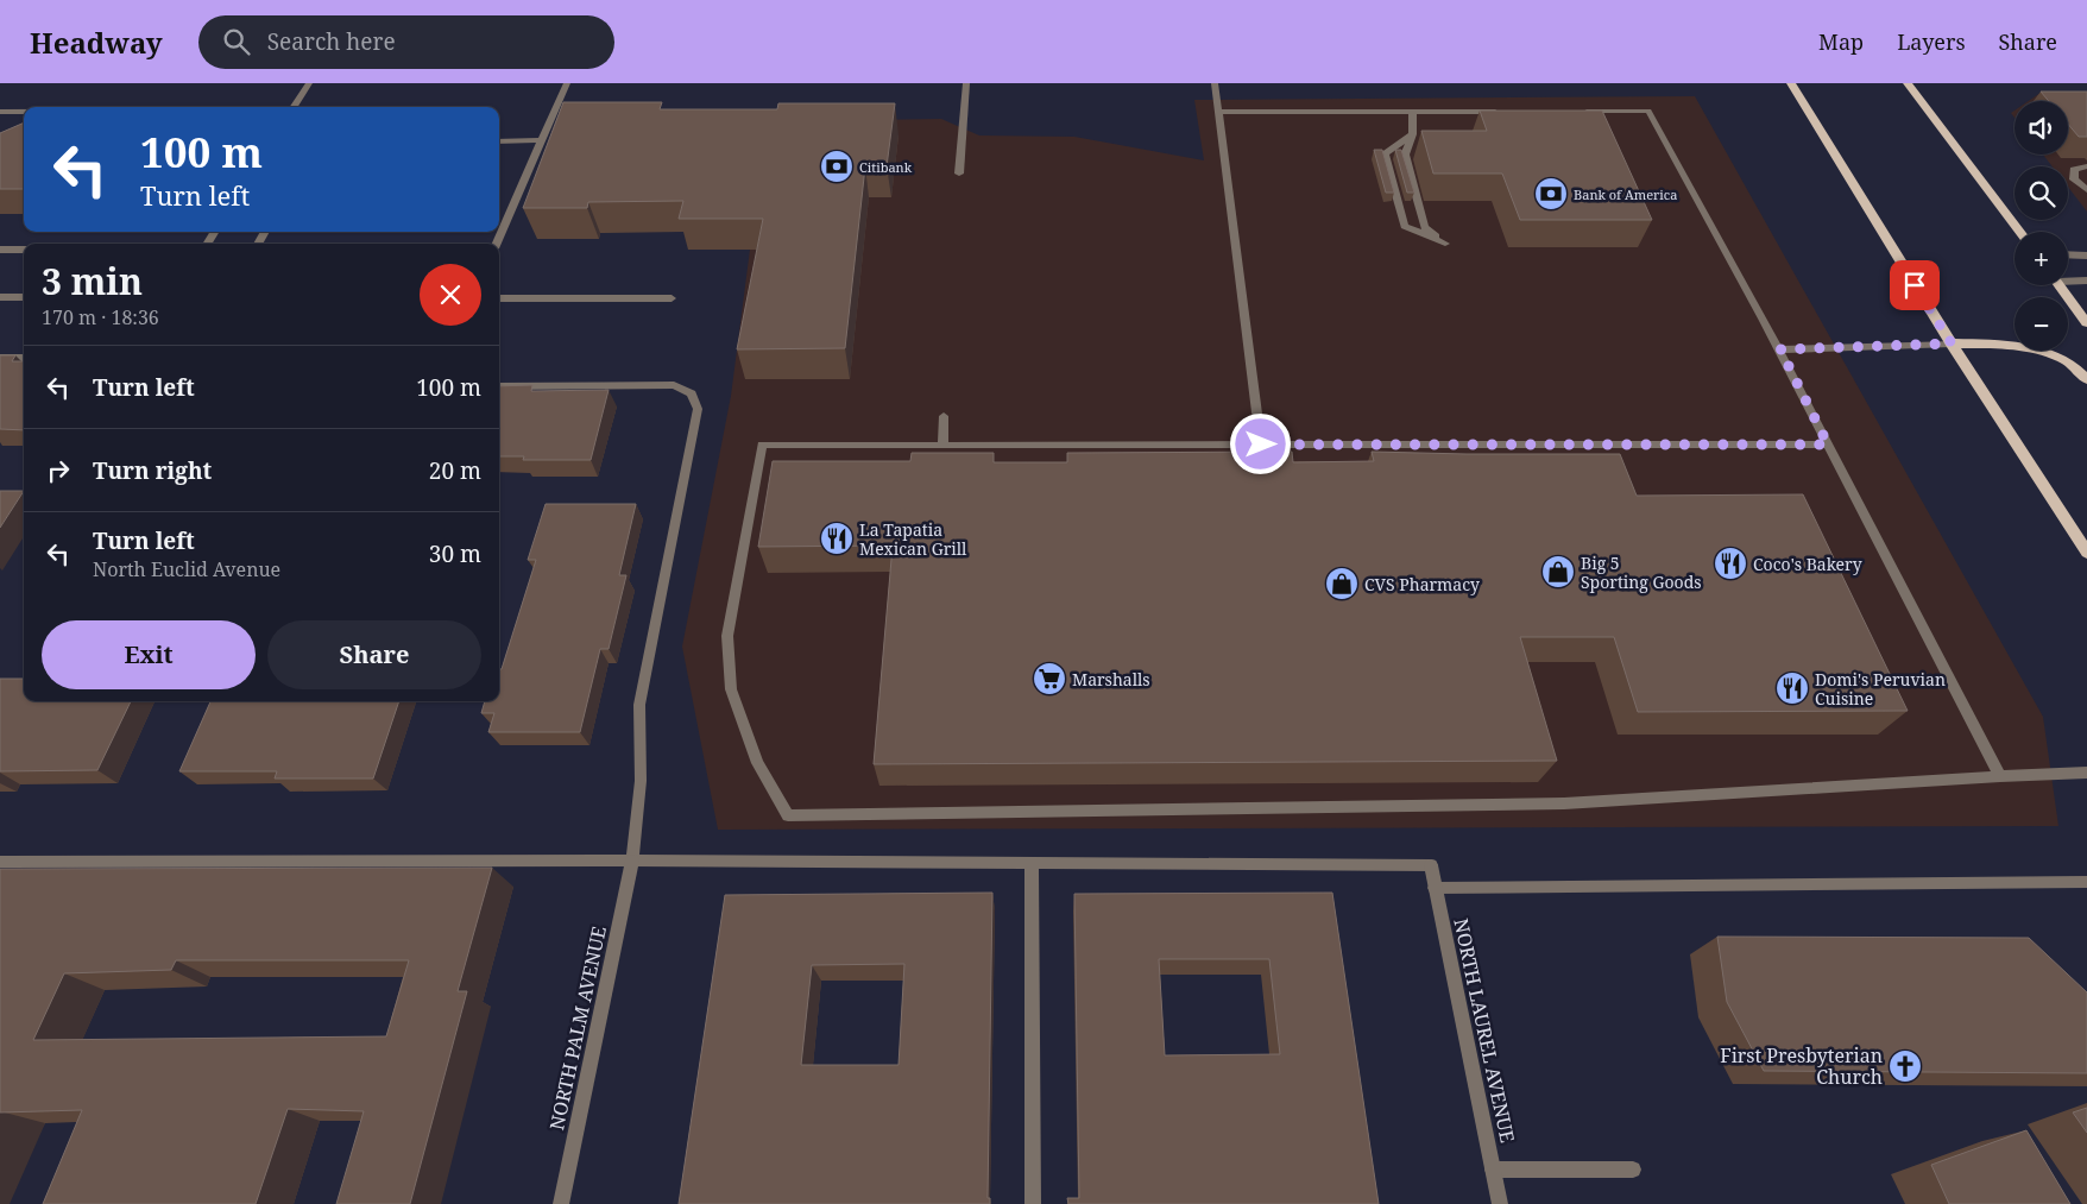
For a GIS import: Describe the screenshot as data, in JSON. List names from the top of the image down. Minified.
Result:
{"streets":{"street":["NORTH PALM AVENUE","NORTH LAUREL AVENUE"]},"places":{"bank":["Citibank","Bank of America"],"restaurant":["La Tapatia Mexican Grill","Coco's Bakery","Domi's Peruvian Cuisine"],"shop":["Big 5 Sporting Goods","CVS Pharmacy"],"supermarket":["Marshalls"],"church":["First Presbyterian Church"]},"page":{"header":"Headway","search":"Search here","nav":["Map","Layers","Share"],"map_buttons":["+","−"],"turn":["100 m","Turn left"],"heading":["3 min","170 m · 18:36"],"list":[{"name":"Turn left","value":"100 m"},{"name":"Turn right","value":"20 m"},{"name":"Turn left","note":"North Euclid Avenue","value":"30 m"}],"buttons":["Exit","Share"]}}
